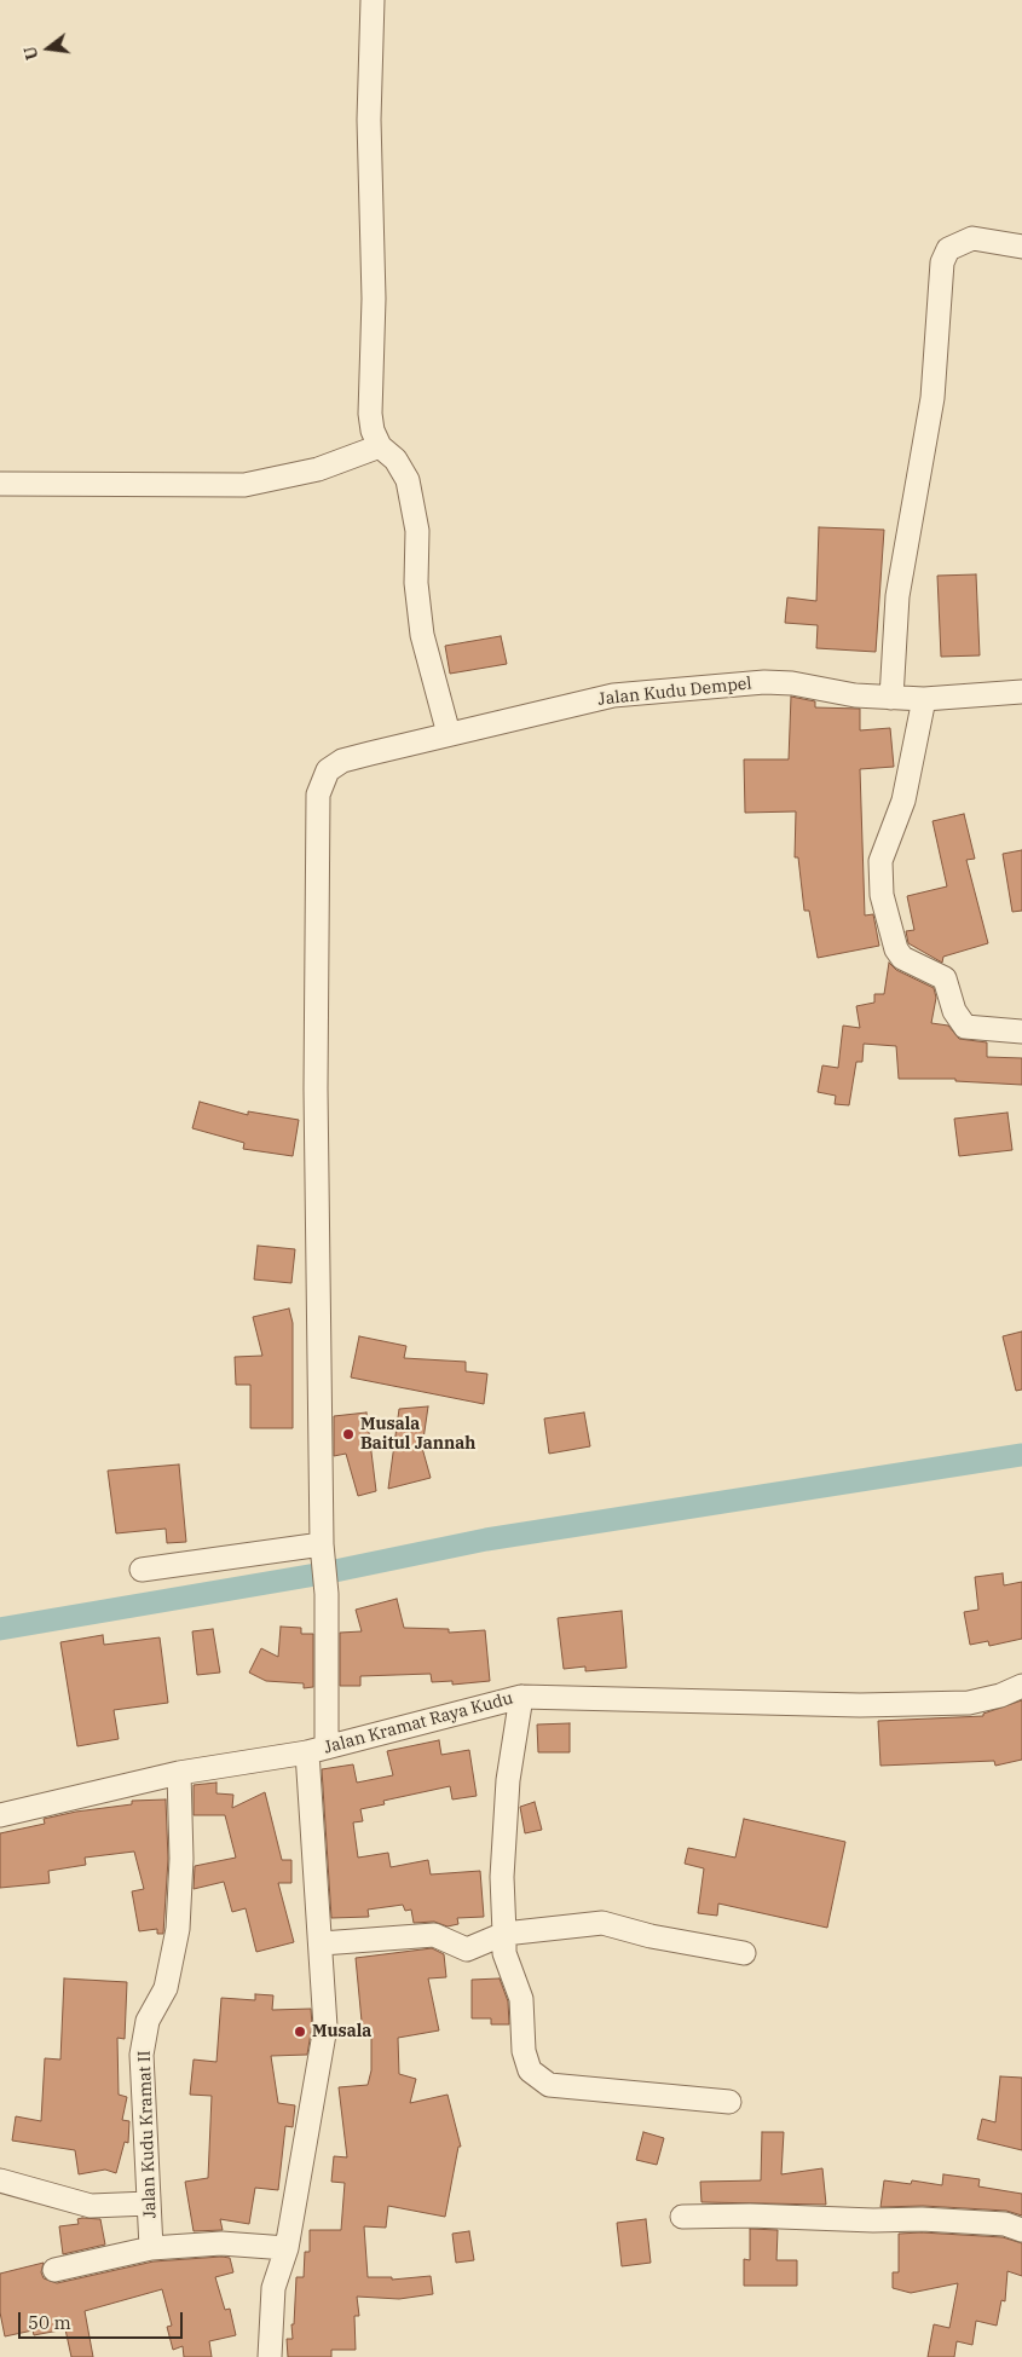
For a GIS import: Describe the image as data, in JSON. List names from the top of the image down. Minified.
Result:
{"streets":{"street":["Jalan Kudu Dempel","Jalan Kramat Raya Kudu","Jalan Kudu Kramat II"]},"crossings":[["Jalan Kudu Dempel","Jalan Kramat Raya Kudu"],["Jalan Kramat Raya Kudu","Jalan Kudu Kramat II"]],"places":["Musala Baitul Jannah","Musala"],"scale_bar":"50 m","north":"left"}
